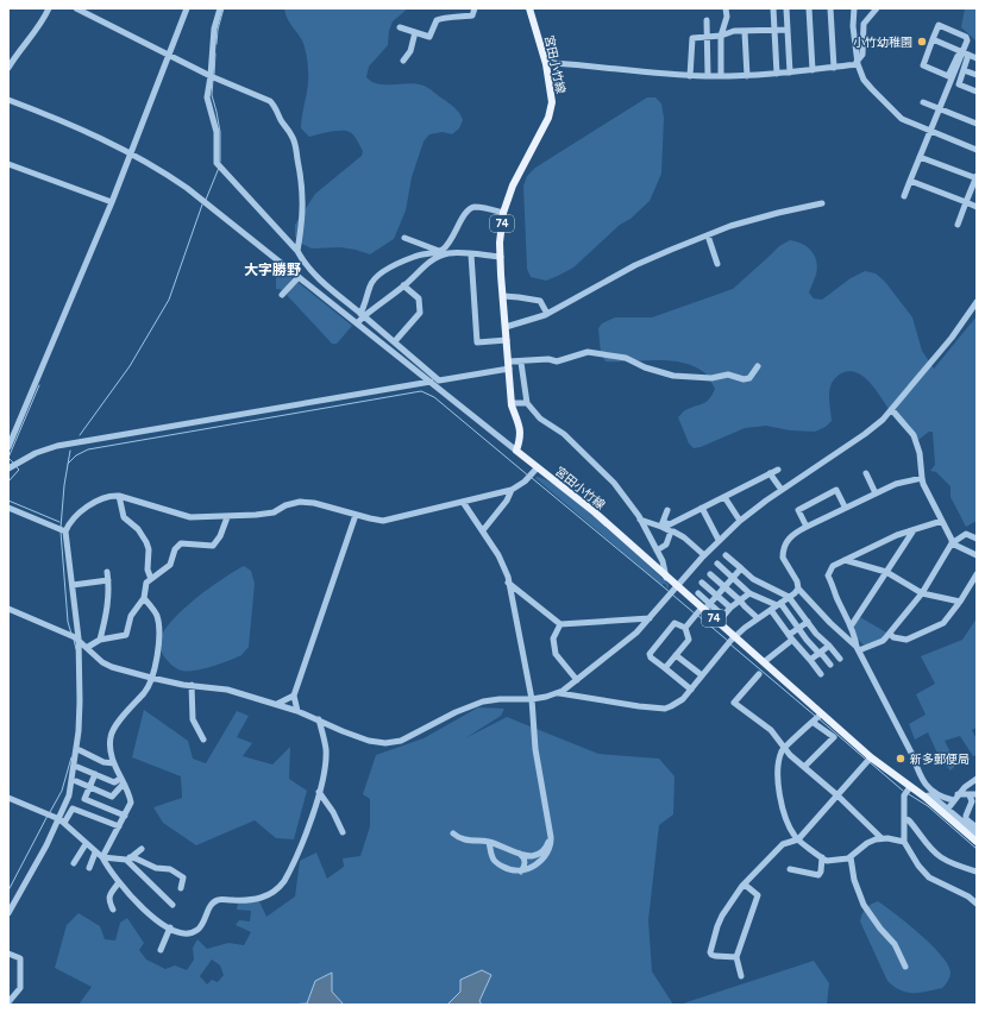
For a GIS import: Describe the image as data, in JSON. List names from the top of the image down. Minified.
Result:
{"streets":{"main road":["宮田小竹線","74"]},"districts":["大字勝野"],"places":["小竹幼稚園","新多郵便局"]}
